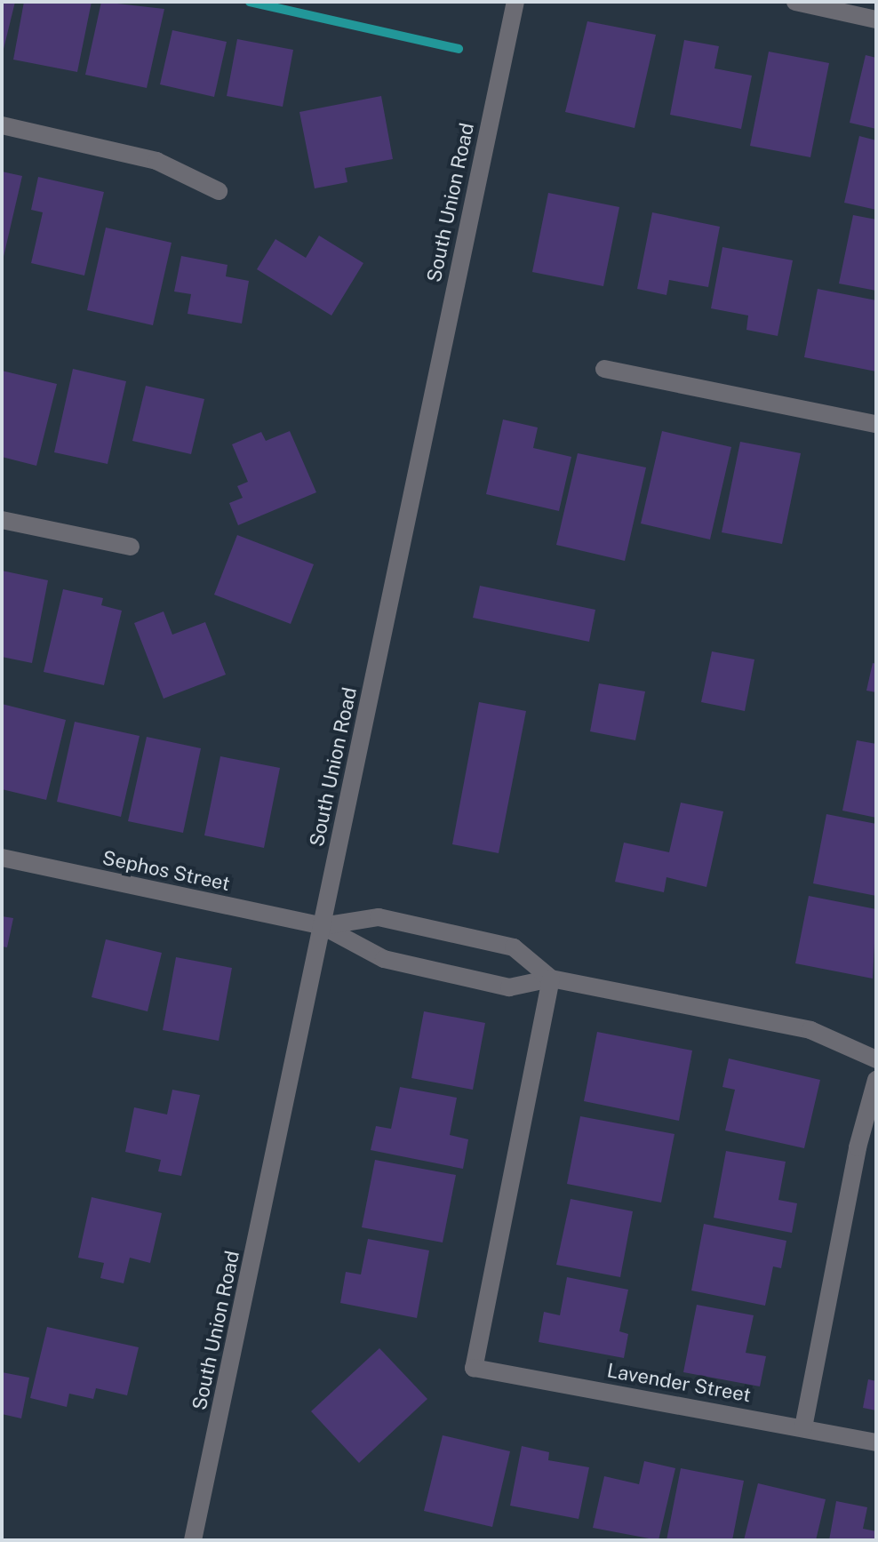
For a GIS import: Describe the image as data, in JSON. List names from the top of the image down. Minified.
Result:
{"streets":{"street":["South Union Road","Sephos Street","Lavender Street"]},"crossings":[["South Union Road","Sephos Street"]]}
